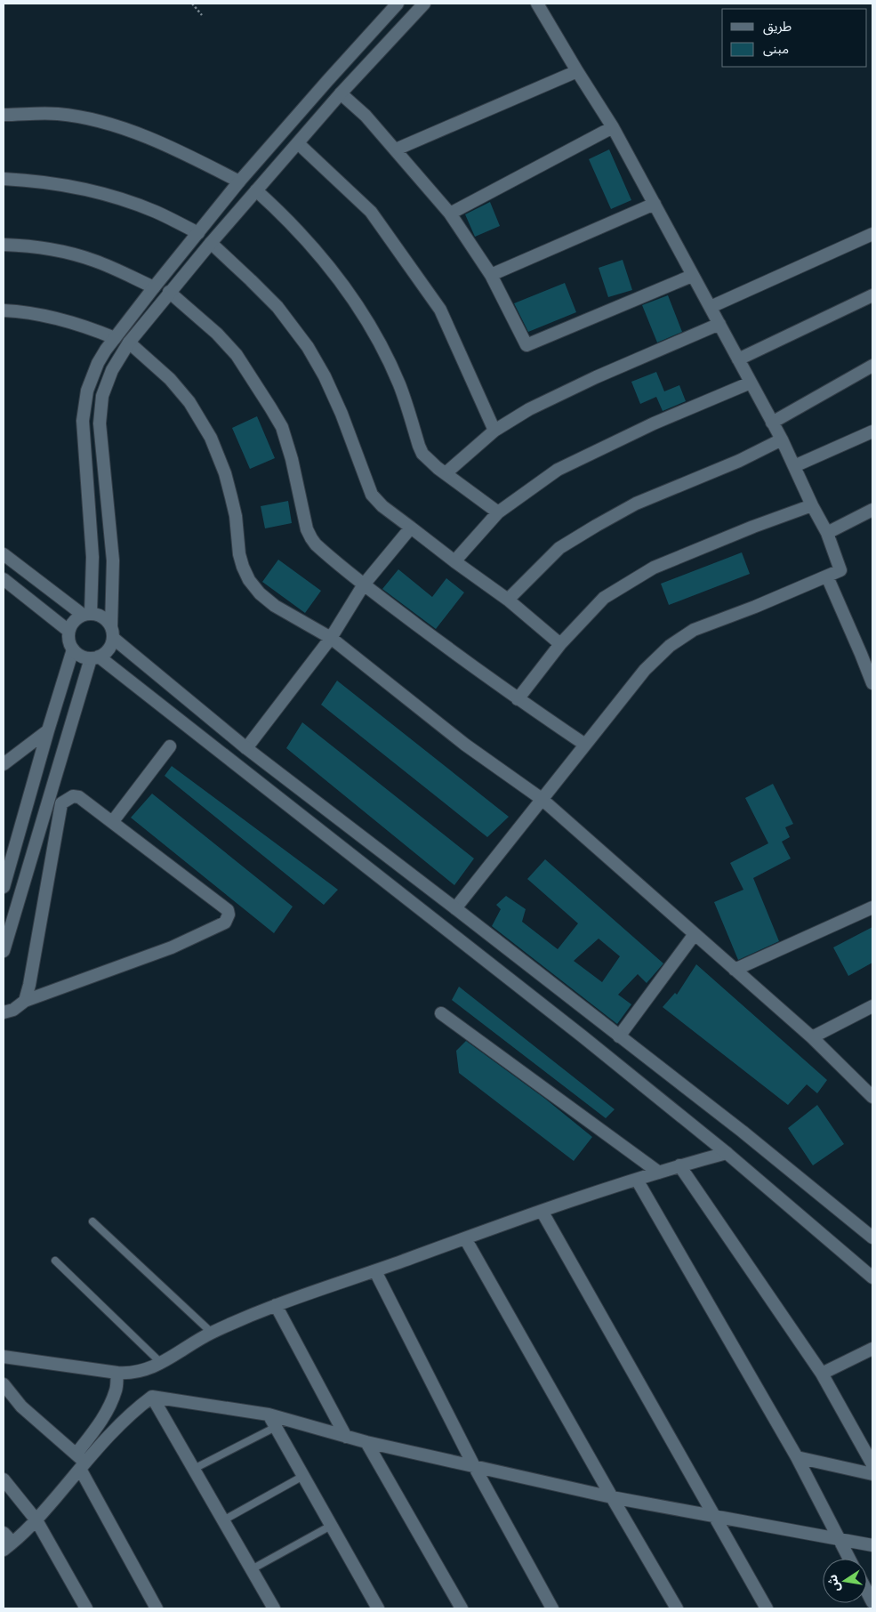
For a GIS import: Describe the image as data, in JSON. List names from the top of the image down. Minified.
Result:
{"legend":["طريق","مبنى"],"north":"left"}
